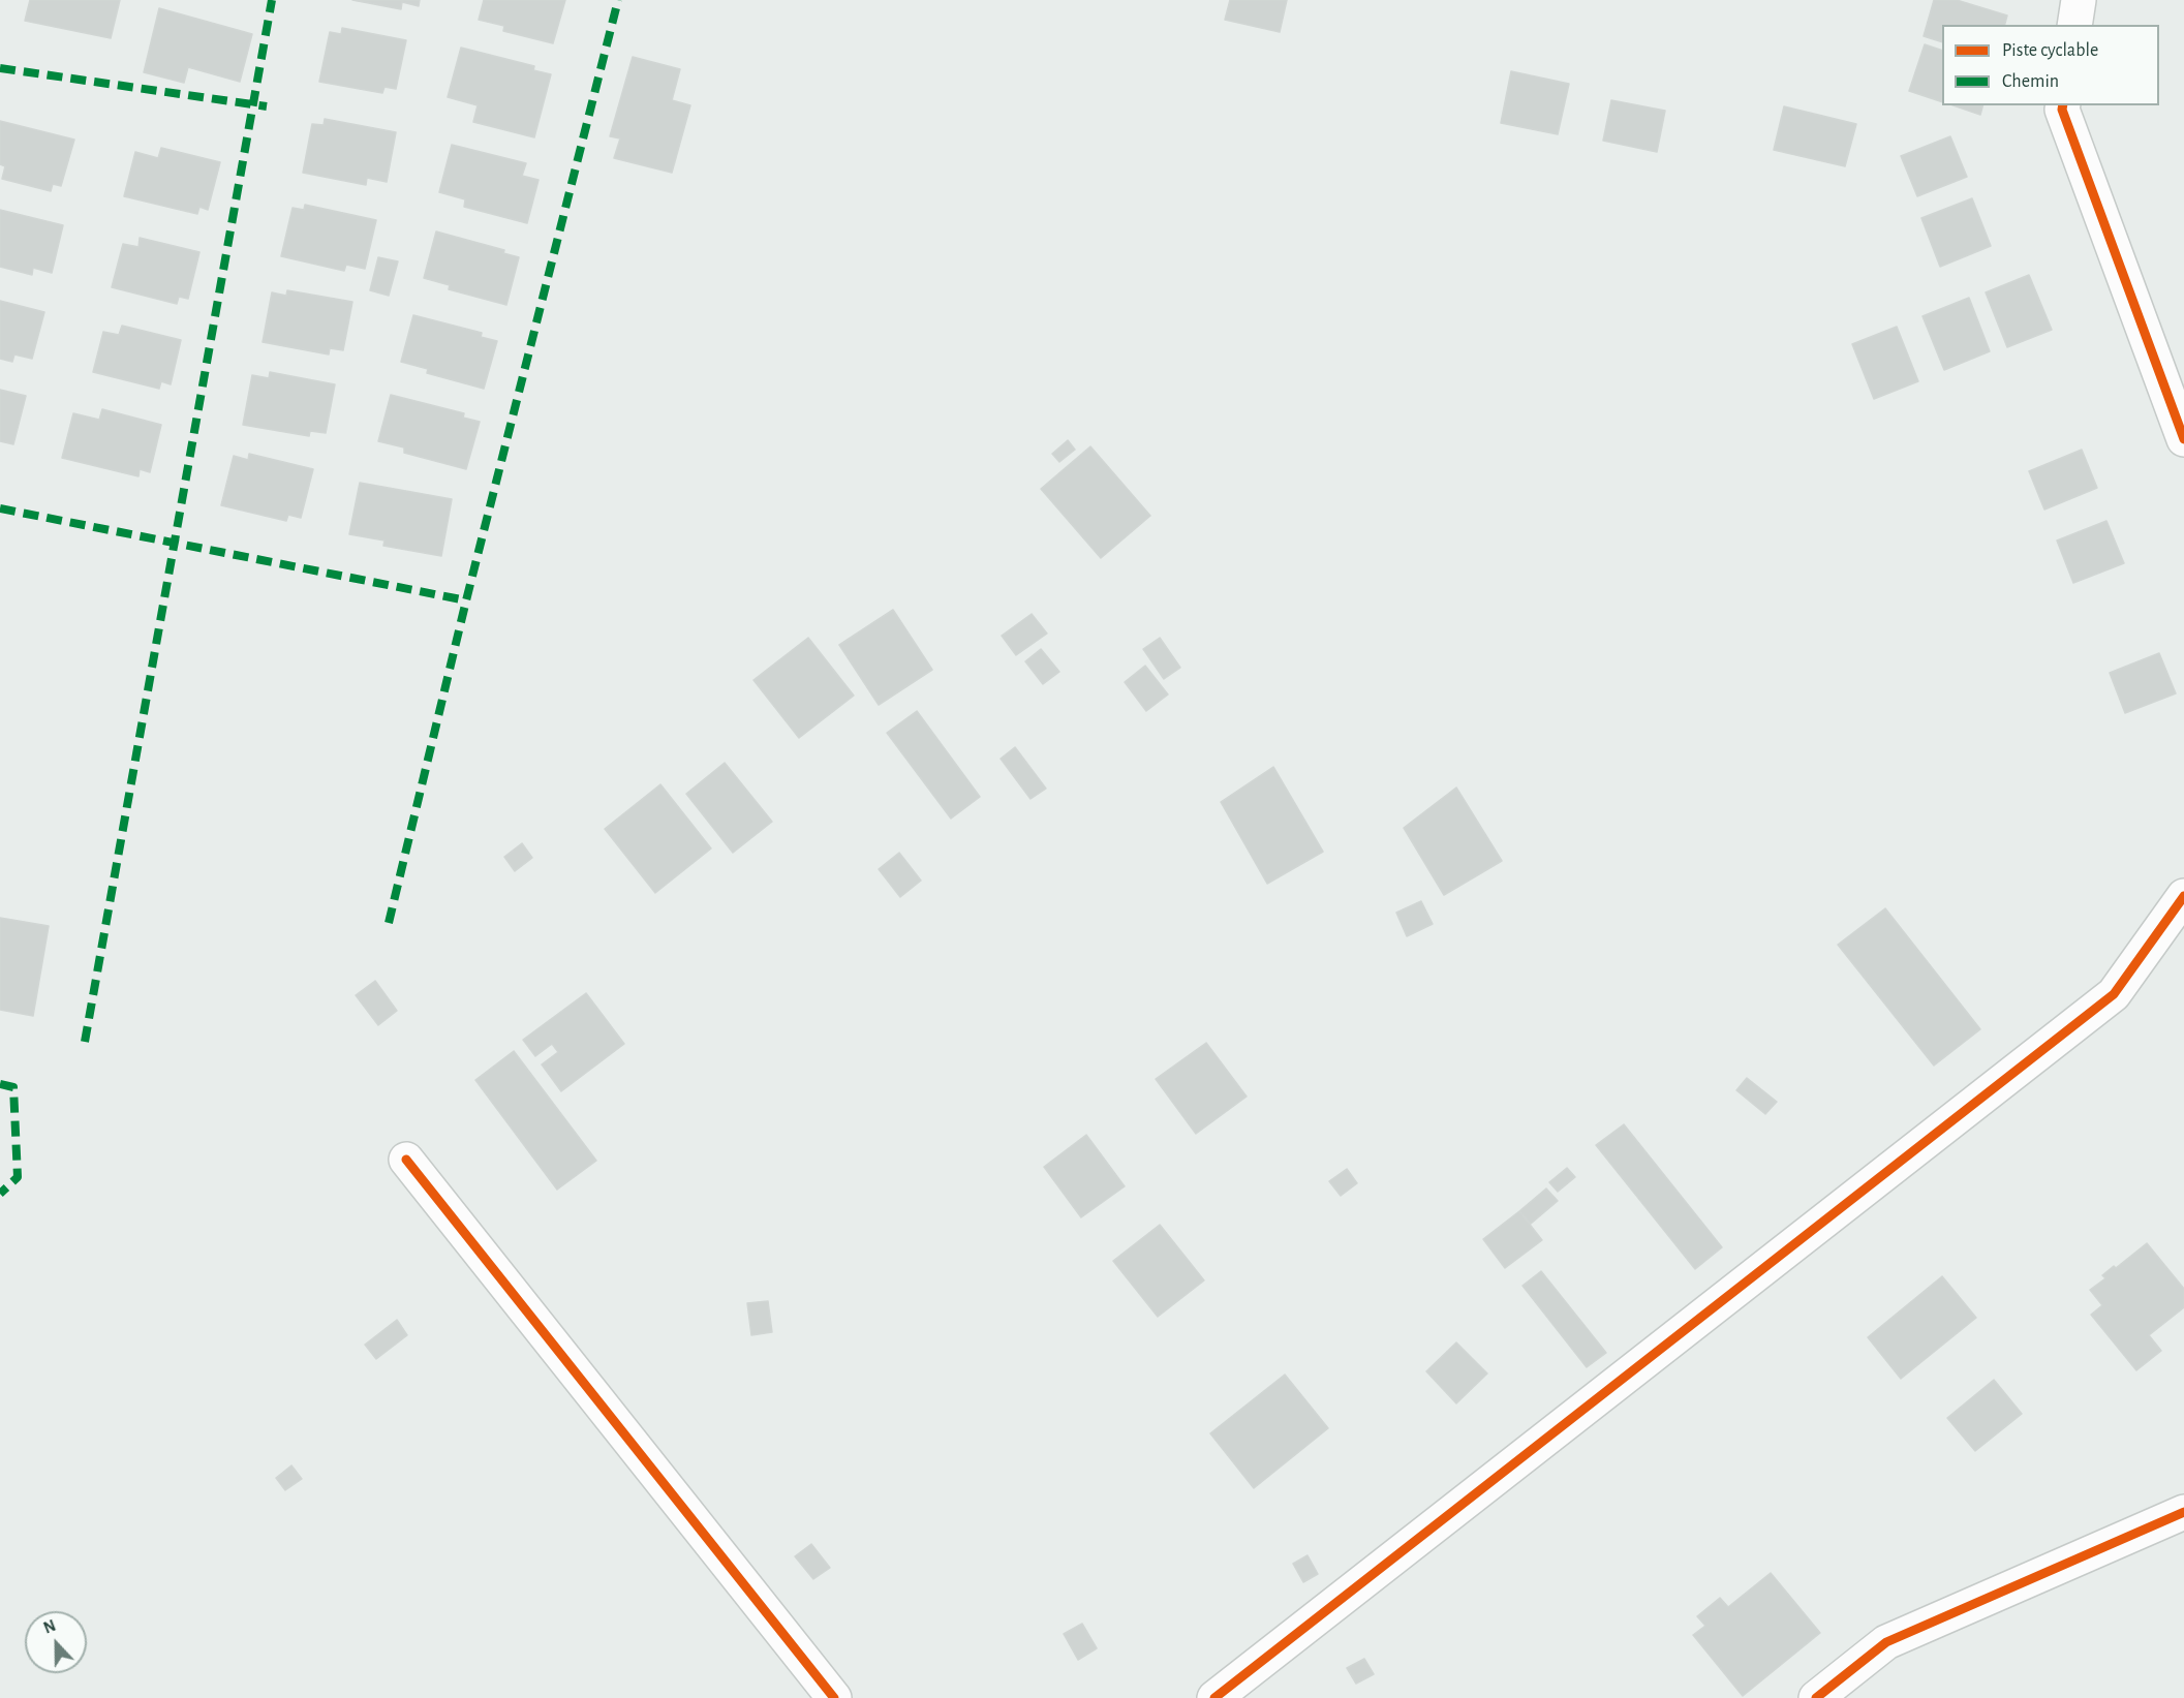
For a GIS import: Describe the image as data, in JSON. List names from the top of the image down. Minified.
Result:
{"legend":["Piste cyclable","Chemin"],"north":"top"}
